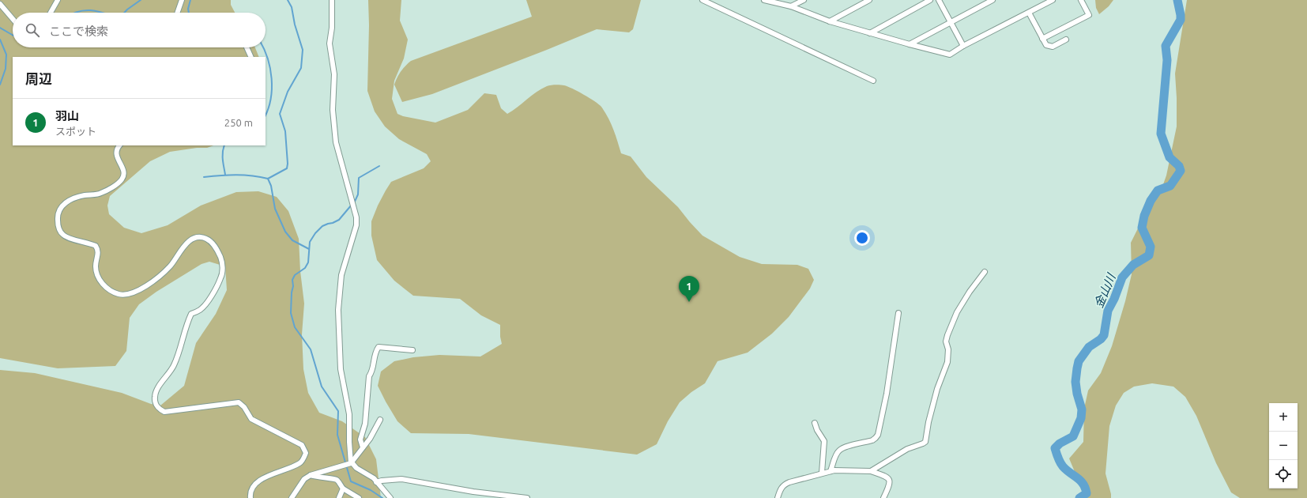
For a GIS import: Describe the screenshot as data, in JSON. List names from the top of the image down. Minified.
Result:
{"water":["金山川"],"page":{"search":"ここで検索","heading":"周辺","list":[{"mark":"1","name":"羽山","note":"スポット","value":"250 m"}],"pins":"1","map_buttons":["+","−"]}}
